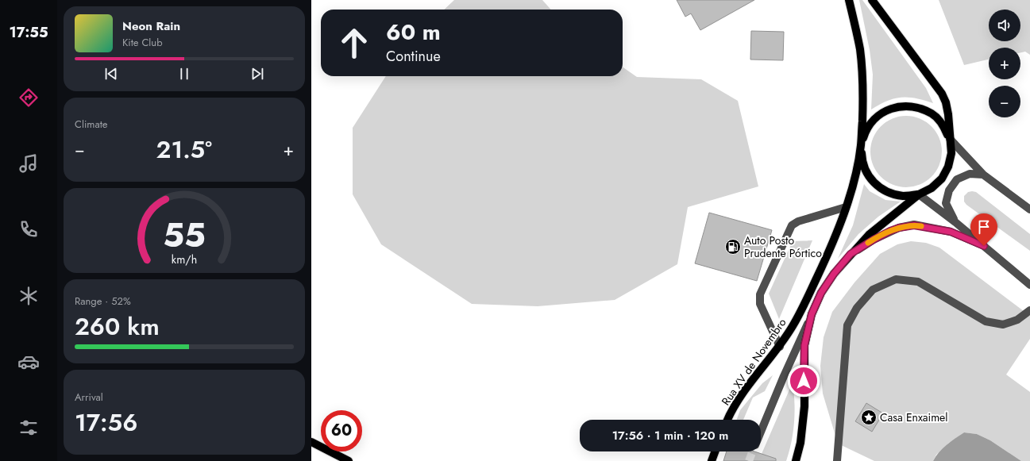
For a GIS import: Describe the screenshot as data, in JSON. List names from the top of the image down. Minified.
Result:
{"streets":{"main road":["Rua XV de Novembro"]},"places":{"fuel station":["Auto Posto Prudente Pórtico"],"place":["Casa Enxaimel"]},"page":{"tabs":"17:55","map_buttons":["+","−"],"turn":["60 m","Continue"],"song":["Neon Rain","Kite Club"],"tile":["Climate",["Range · 52%","260 km"],["Arrival","17:56"]],"heat":["−","21.5°","+"],"limit":"60","trip":"17:56 · 1 min · 120 m","gauge":["55","km/h"]}}
